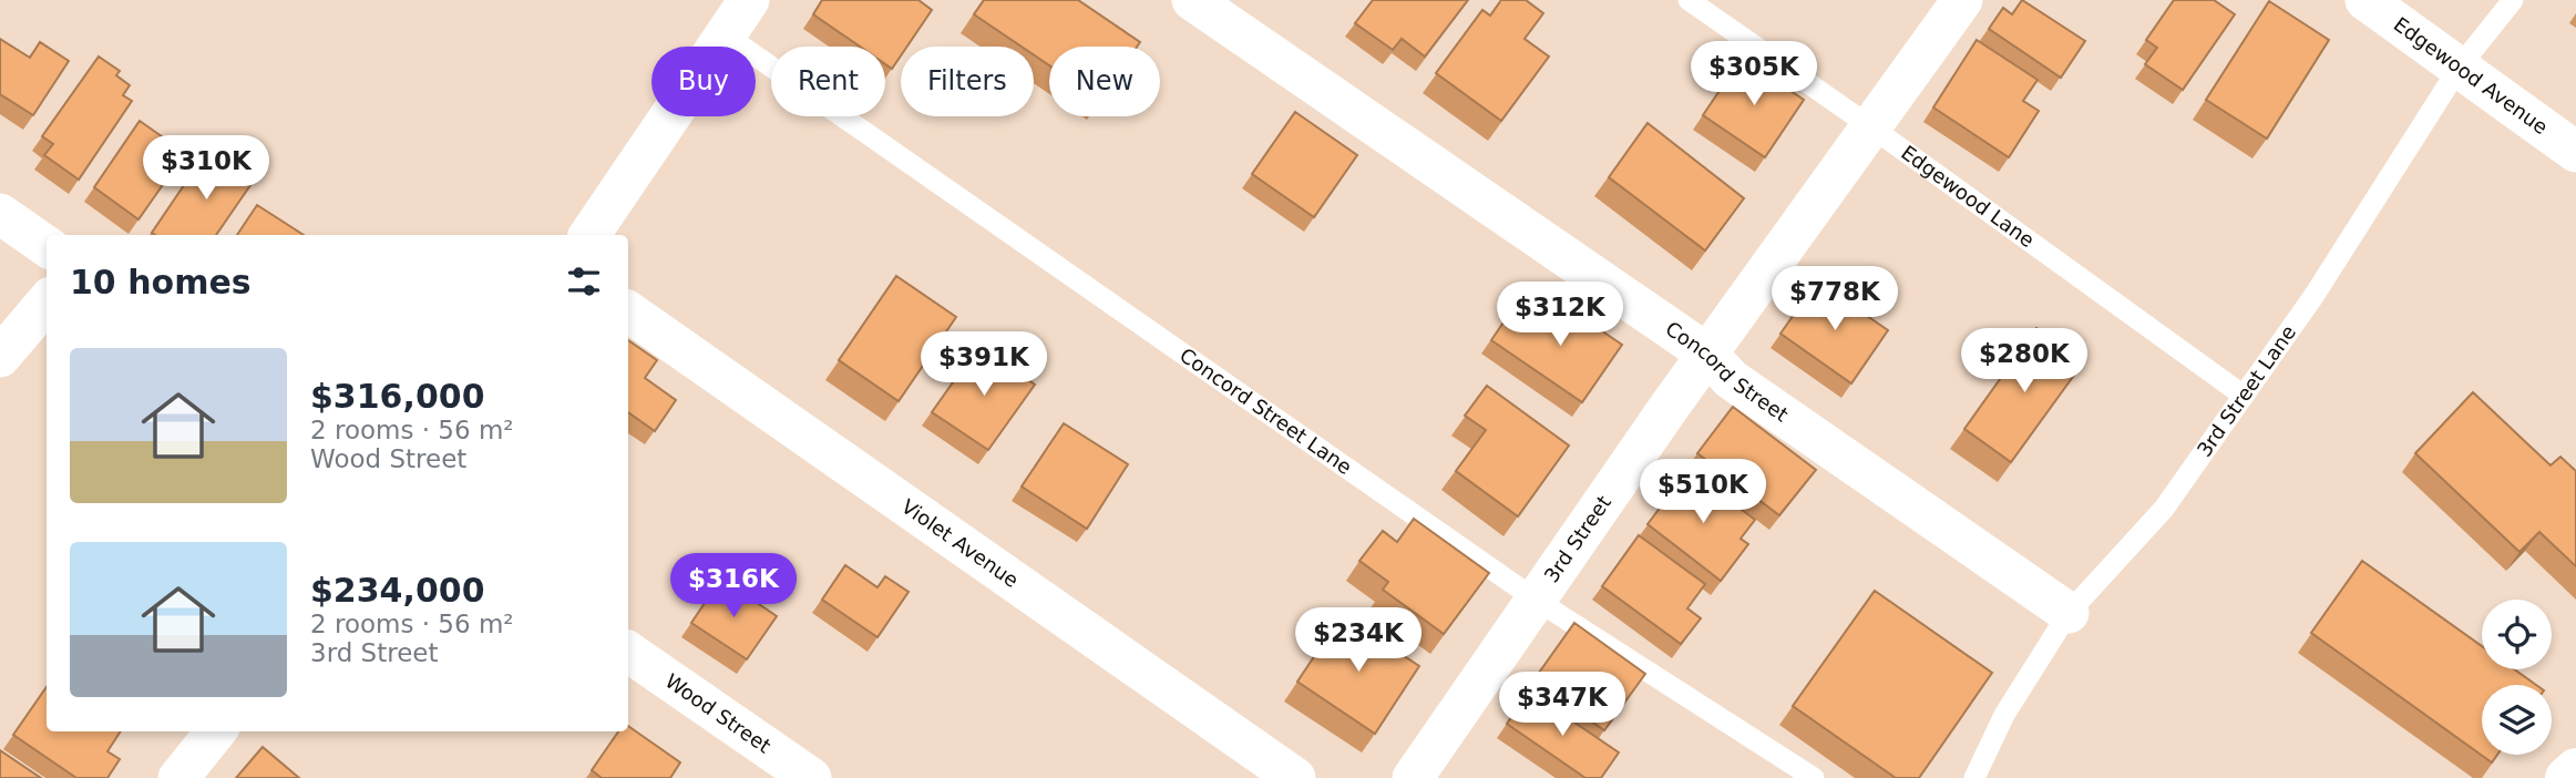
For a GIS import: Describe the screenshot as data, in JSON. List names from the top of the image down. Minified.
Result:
{"streets":{"street":["Edgewood Avenue","Concord Street","3rd Street","Violet Avenue","Wood Street"],"lane":["Edgewood Lane","3rd Street Lane","Concord Street Lane"]},"crossings":[["Edgewood Avenue","3rd Street Lane"],["Edgewood Lane","3rd Street Lane"],["Edgewood Lane","3rd Street"],["Concord Street","3rd Street Lane"],["Concord Street","3rd Street"],["Concord Street Lane","3rd Street"]],"page":{"price":["$305K","$310K","$778K","$312K","$280K","$391K","$510K","$316K","$234K","$347K"],"chip":["Buy","Rent","Filters","New"],"heading":"10 homes","list":[{"name":"$316,000","note":"2 rooms · 56 m² · Wood Street"},{"name":"$234,000","note":"2 rooms · 56 m² · 3rd Street"}]}}
